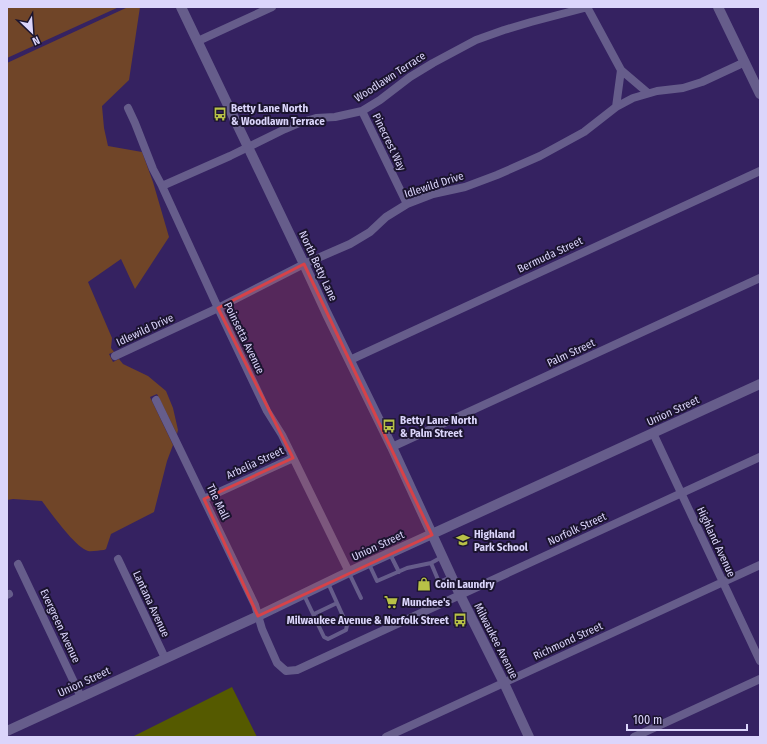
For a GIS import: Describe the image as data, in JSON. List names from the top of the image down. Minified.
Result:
{"streets":{"street":["Woodlawn Terrace","Pinecrest Way","Idlewild Drive","Bermuda Street","North Betty Lane","Poinsetta Avenue","Palm Street","Union Street","Arbelia Street","The Mall","Norfolk Street","Highland Avenue","Lantana Avenue","Evergreen Avenue","Milwaukee Avenue","Richmond Street"]},"crossings":[["Woodlawn Terrace","Pinecrest Way"],["Woodlawn Terrace","North Betty Lane"],["Woodlawn Terrace","Poinsetta Avenue"],["Pinecrest Way","Idlewild Drive"],["Idlewild Drive","North Betty Lane"],["Idlewild Drive","Poinsetta Avenue"],["Bermuda Street","North Betty Lane"],["North Betty Lane","Palm Street"],["North Betty Lane","Union Street"],["North Betty Lane","Milwaukee Avenue"],["Poinsetta Avenue","Union Street"],["Poinsetta Avenue","Arbelia Street"],["Union Street","The Mall"],["Union Street","Norfolk Street"],["Union Street","Highland Avenue"],["Union Street","Lantana Avenue"],["Union Street","Evergreen Avenue"],["Union Street","Milwaukee Avenue"],["Arbelia Street","The Mall"],["The Mall","Norfolk Street"],["Norfolk Street","Highland Avenue"],["Norfolk Street","Milwaukee Avenue"],["Highland Avenue","Richmond Street"],["Milwaukee Avenue","Richmond Street"]],"places":{"bus stop":["Betty Lane North & Woodlawn Terrace","Betty Lane North & Palm Street","Milwaukee Avenue & Norfolk Street"],"school or university":["Highland Park School"],"shop":["Coin Laundry"],"supermarket":["Munchee's"]},"scale_bar":"100 m","north":"bottom right"}
